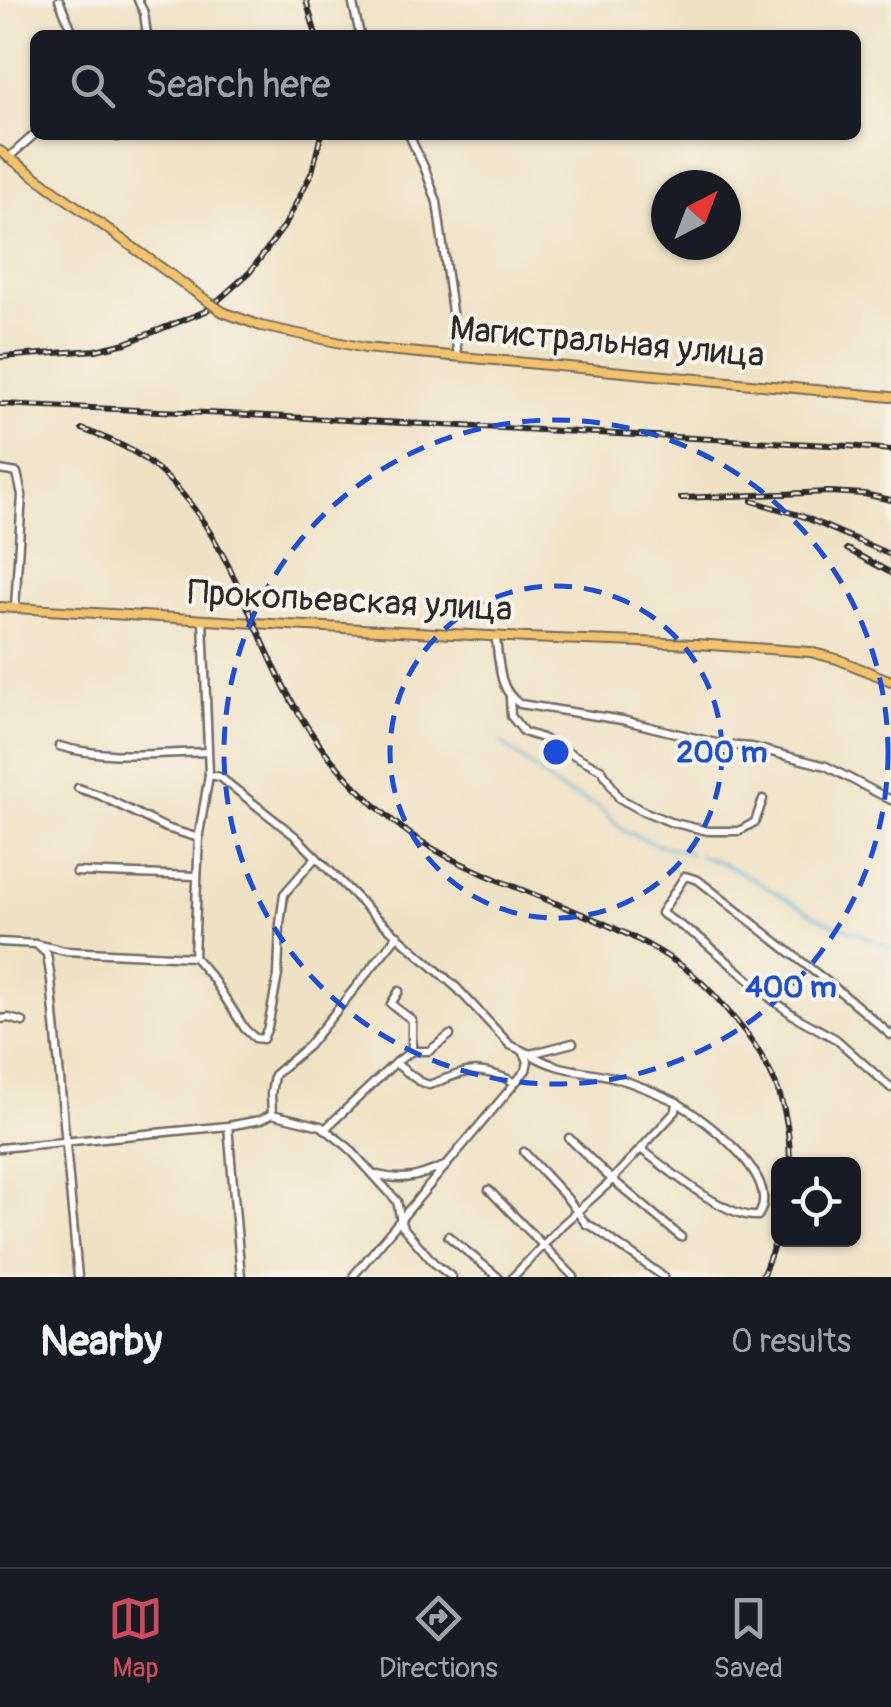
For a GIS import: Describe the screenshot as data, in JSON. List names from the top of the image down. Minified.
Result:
{"streets":{"main road":["Магистральная улица","Прокопьевская улица"]},"north":"top right","page":{"search":"Search here","heading":["Nearby","0 results"],"nav":["Map","Directions","Saved"]},"rings":["200 m","400 m"]}
